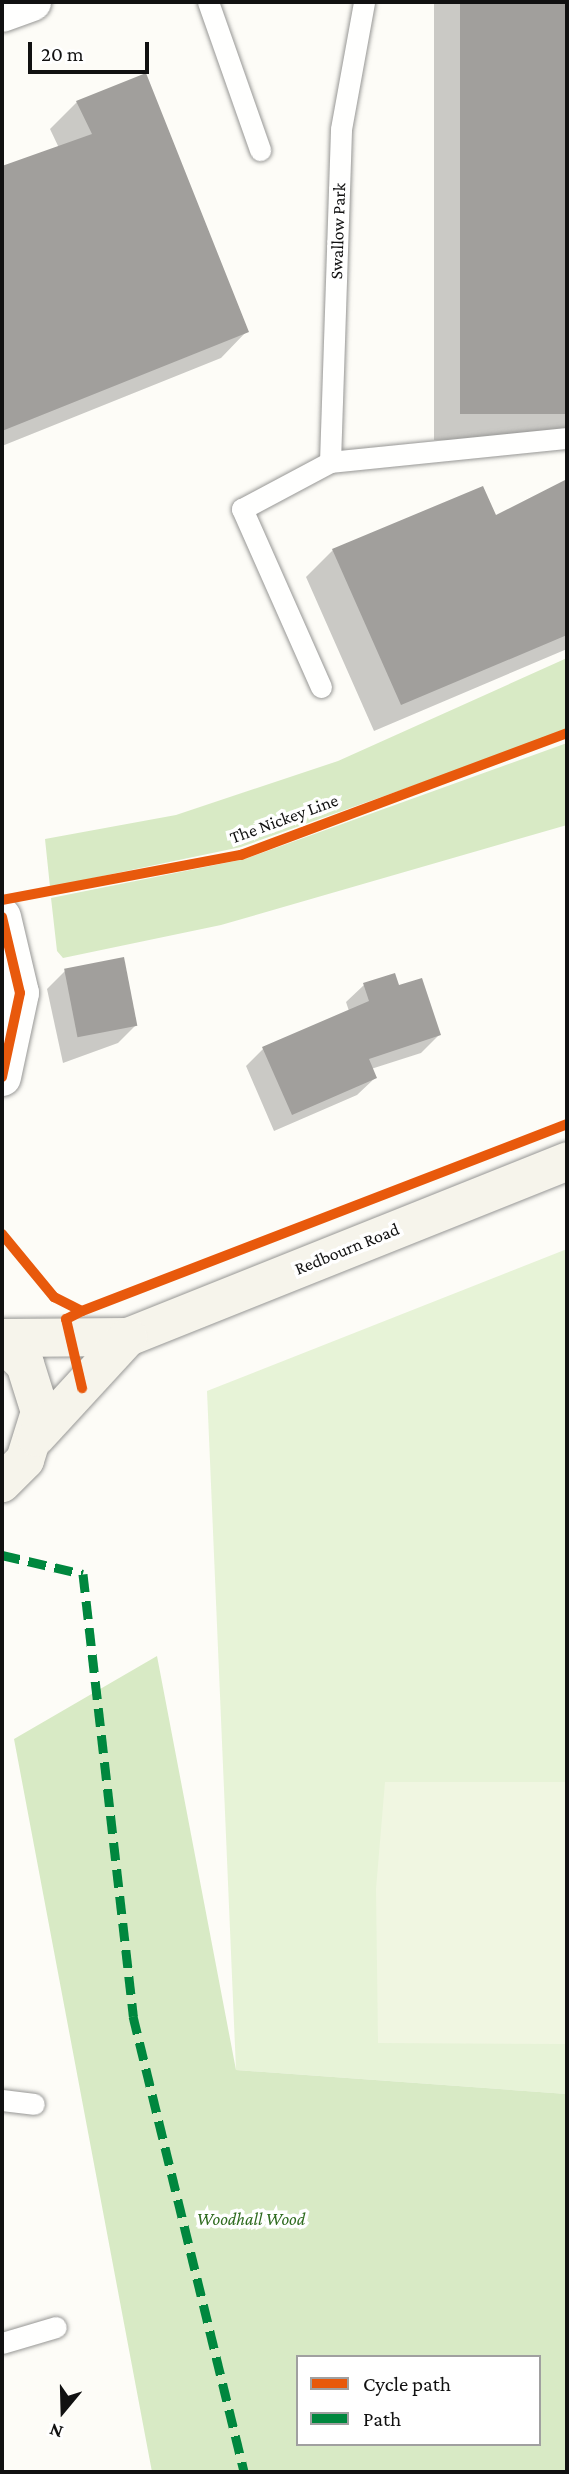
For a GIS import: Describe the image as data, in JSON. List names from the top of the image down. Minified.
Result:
{"streets":{"main road":["Redbourn Road"],"lane":["Swallow Park"],"cycle path":["The Nickey Line"]},"parks":["Woodhall Wood"],"legend":["Cycle path","Path"],"scale_bar":"20 m","north":"bottom"}
